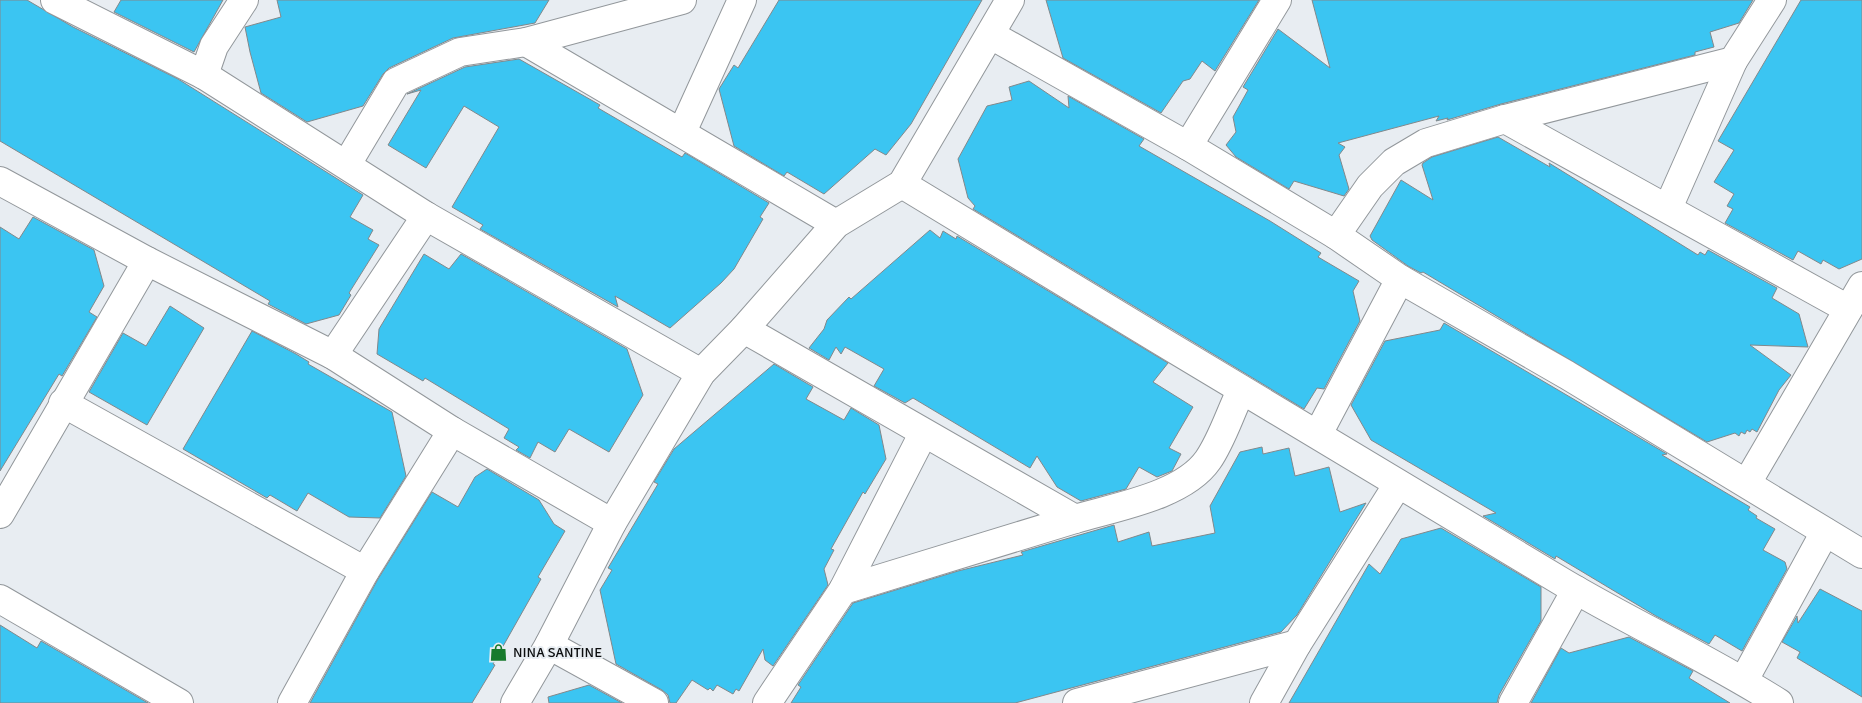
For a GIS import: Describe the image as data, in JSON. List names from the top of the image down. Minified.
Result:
{"places":{"shop":["NINA SANTINE"]}}
